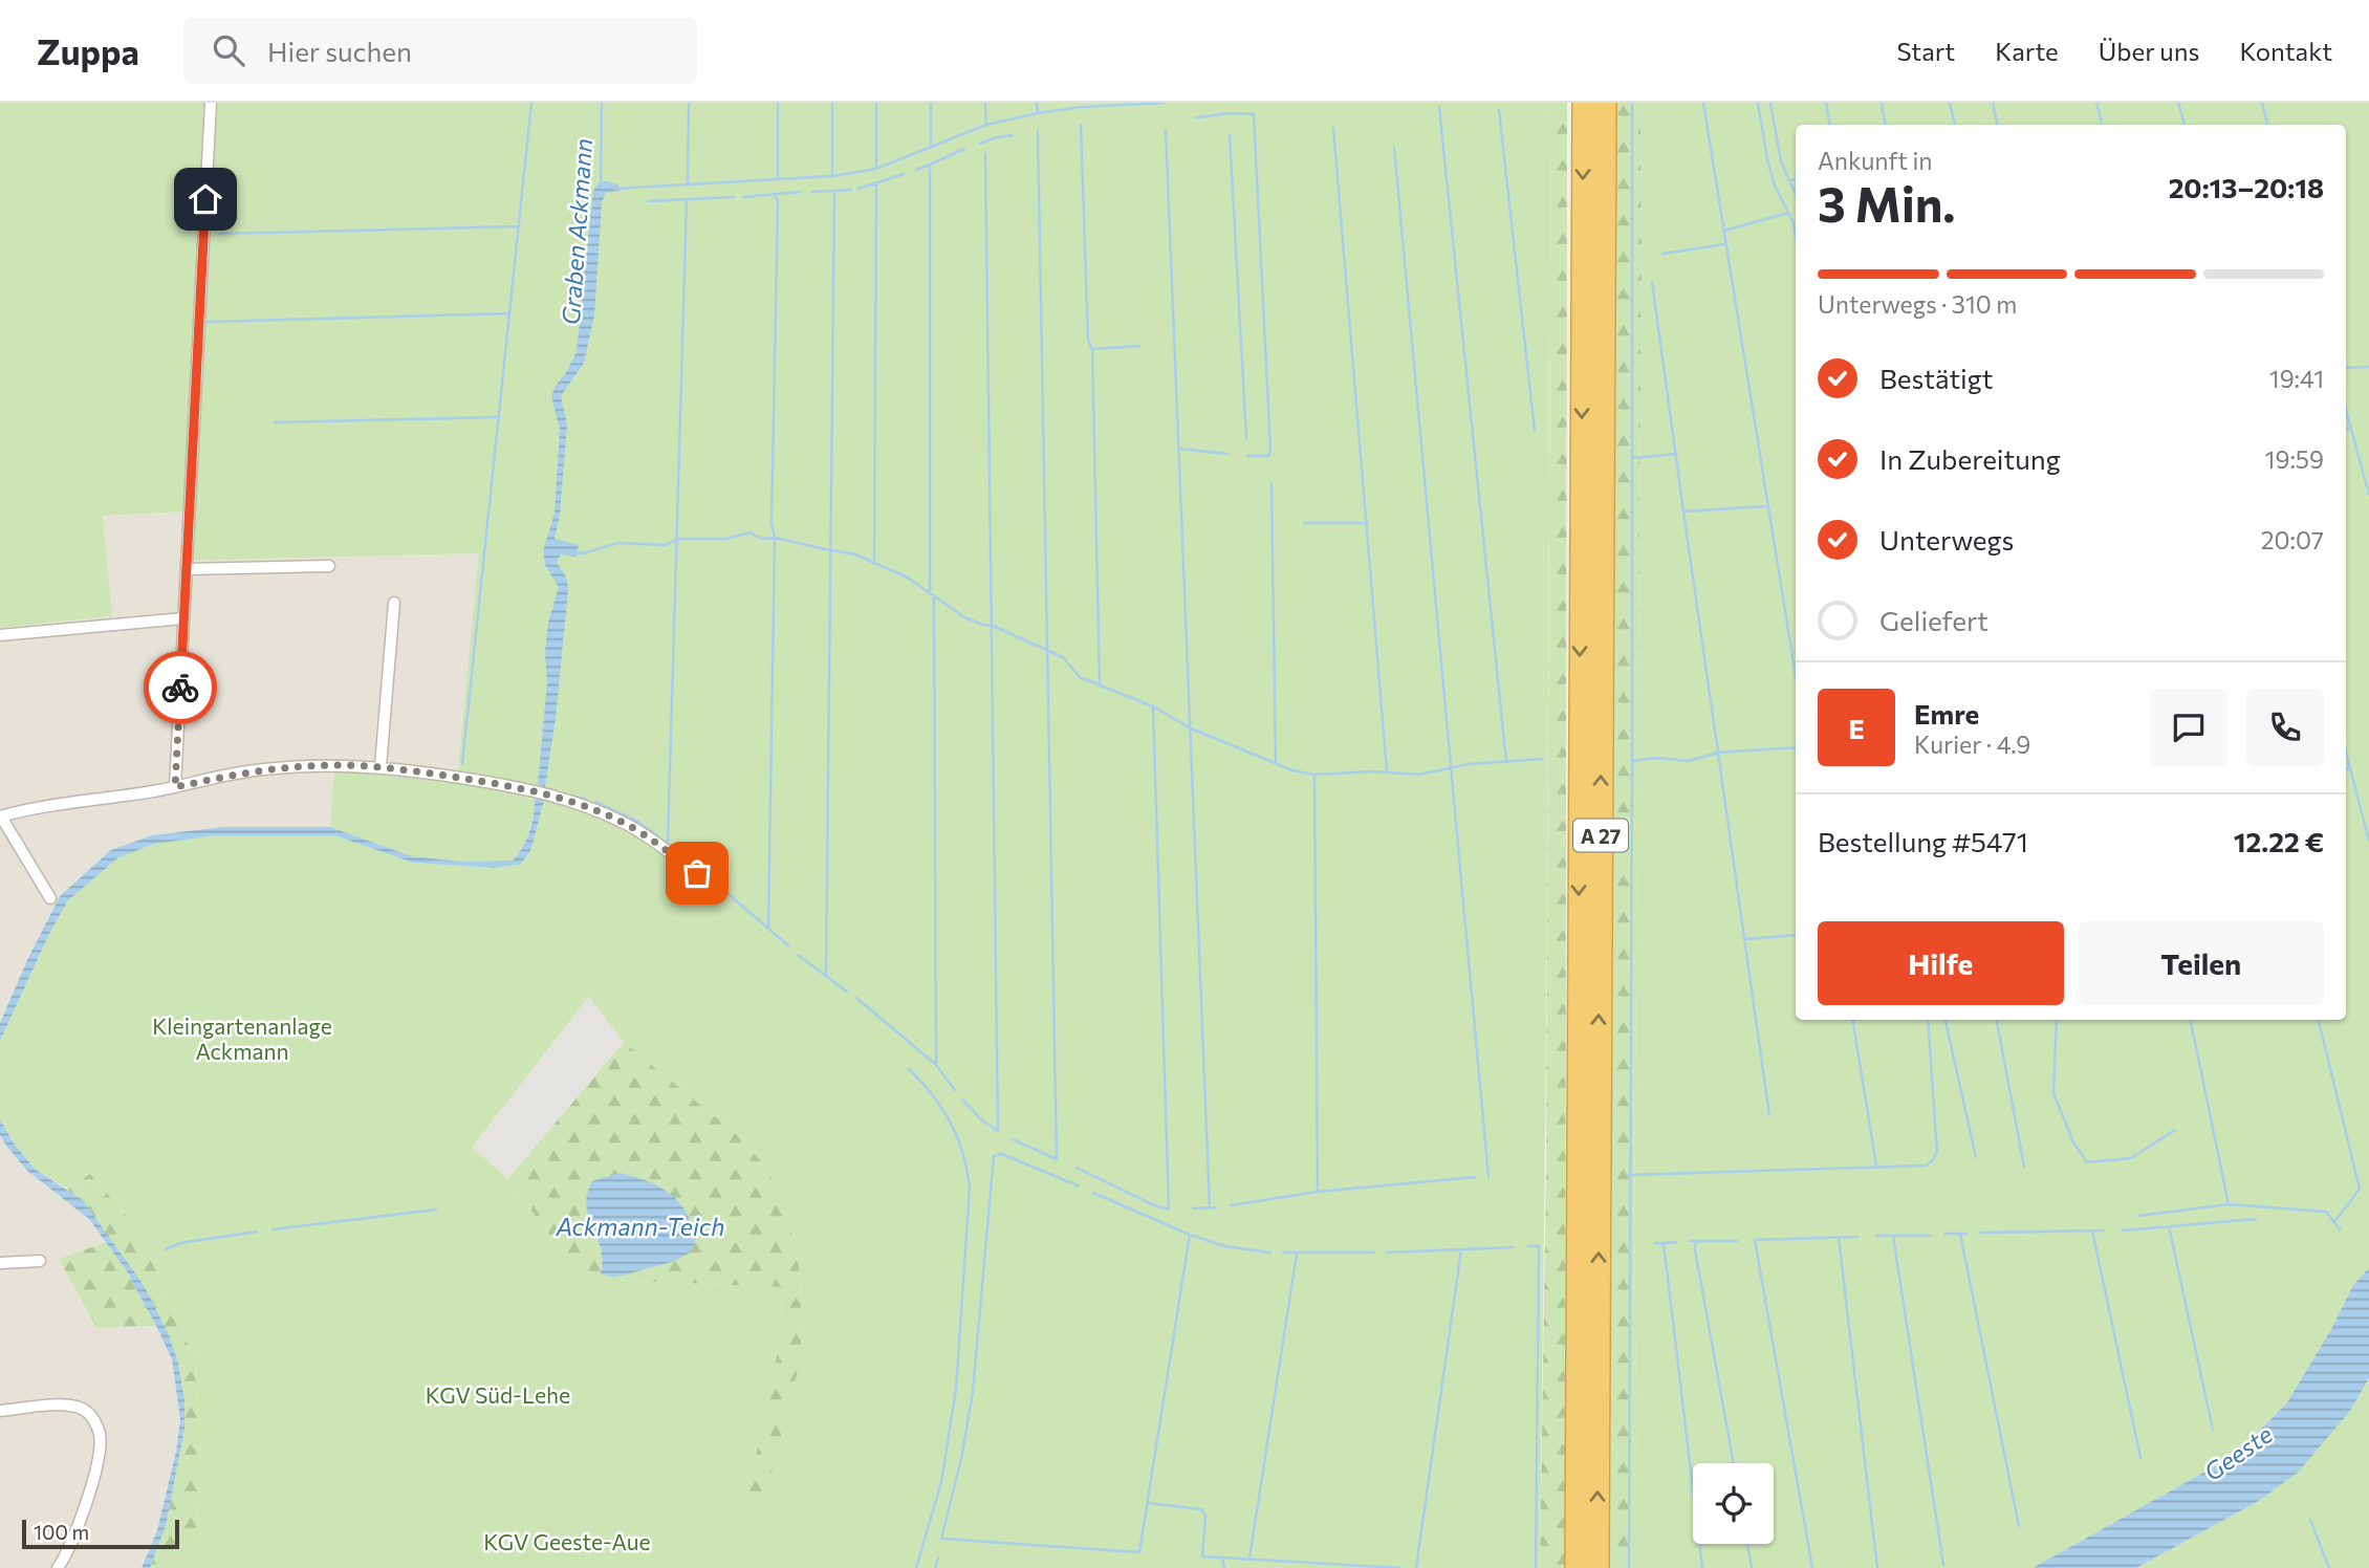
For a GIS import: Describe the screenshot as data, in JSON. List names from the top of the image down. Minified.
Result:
{"streets":{"highway":["A 27"]},"water":["Graben Ackmann","Ackmann-Teich","Geeste"],"parks":["Kleingartenanlage Ackmann","KGV Süd-Lehe","KGV Geeste-Aue"],"scale_bar":"100 m","page":{"header":"Zuppa","search":"Hier suchen","nav":["Start","Karte","Über uns","Kontakt"],"heading":["3 Min.","Ankunft in","20:13–20:18"],"panel":["Emre","Kurier · 4.9","Bestellung #5471","12.22 €"],"bar":"Unterwegs · 310 m","list":[["Bestätigt","19:41"],["In Zubereitung","19:59"],["Unterwegs","20:07"],"Geliefert"],"round":"E","buttons":["Hilfe","Teilen"],"scale":"100 m"}}
